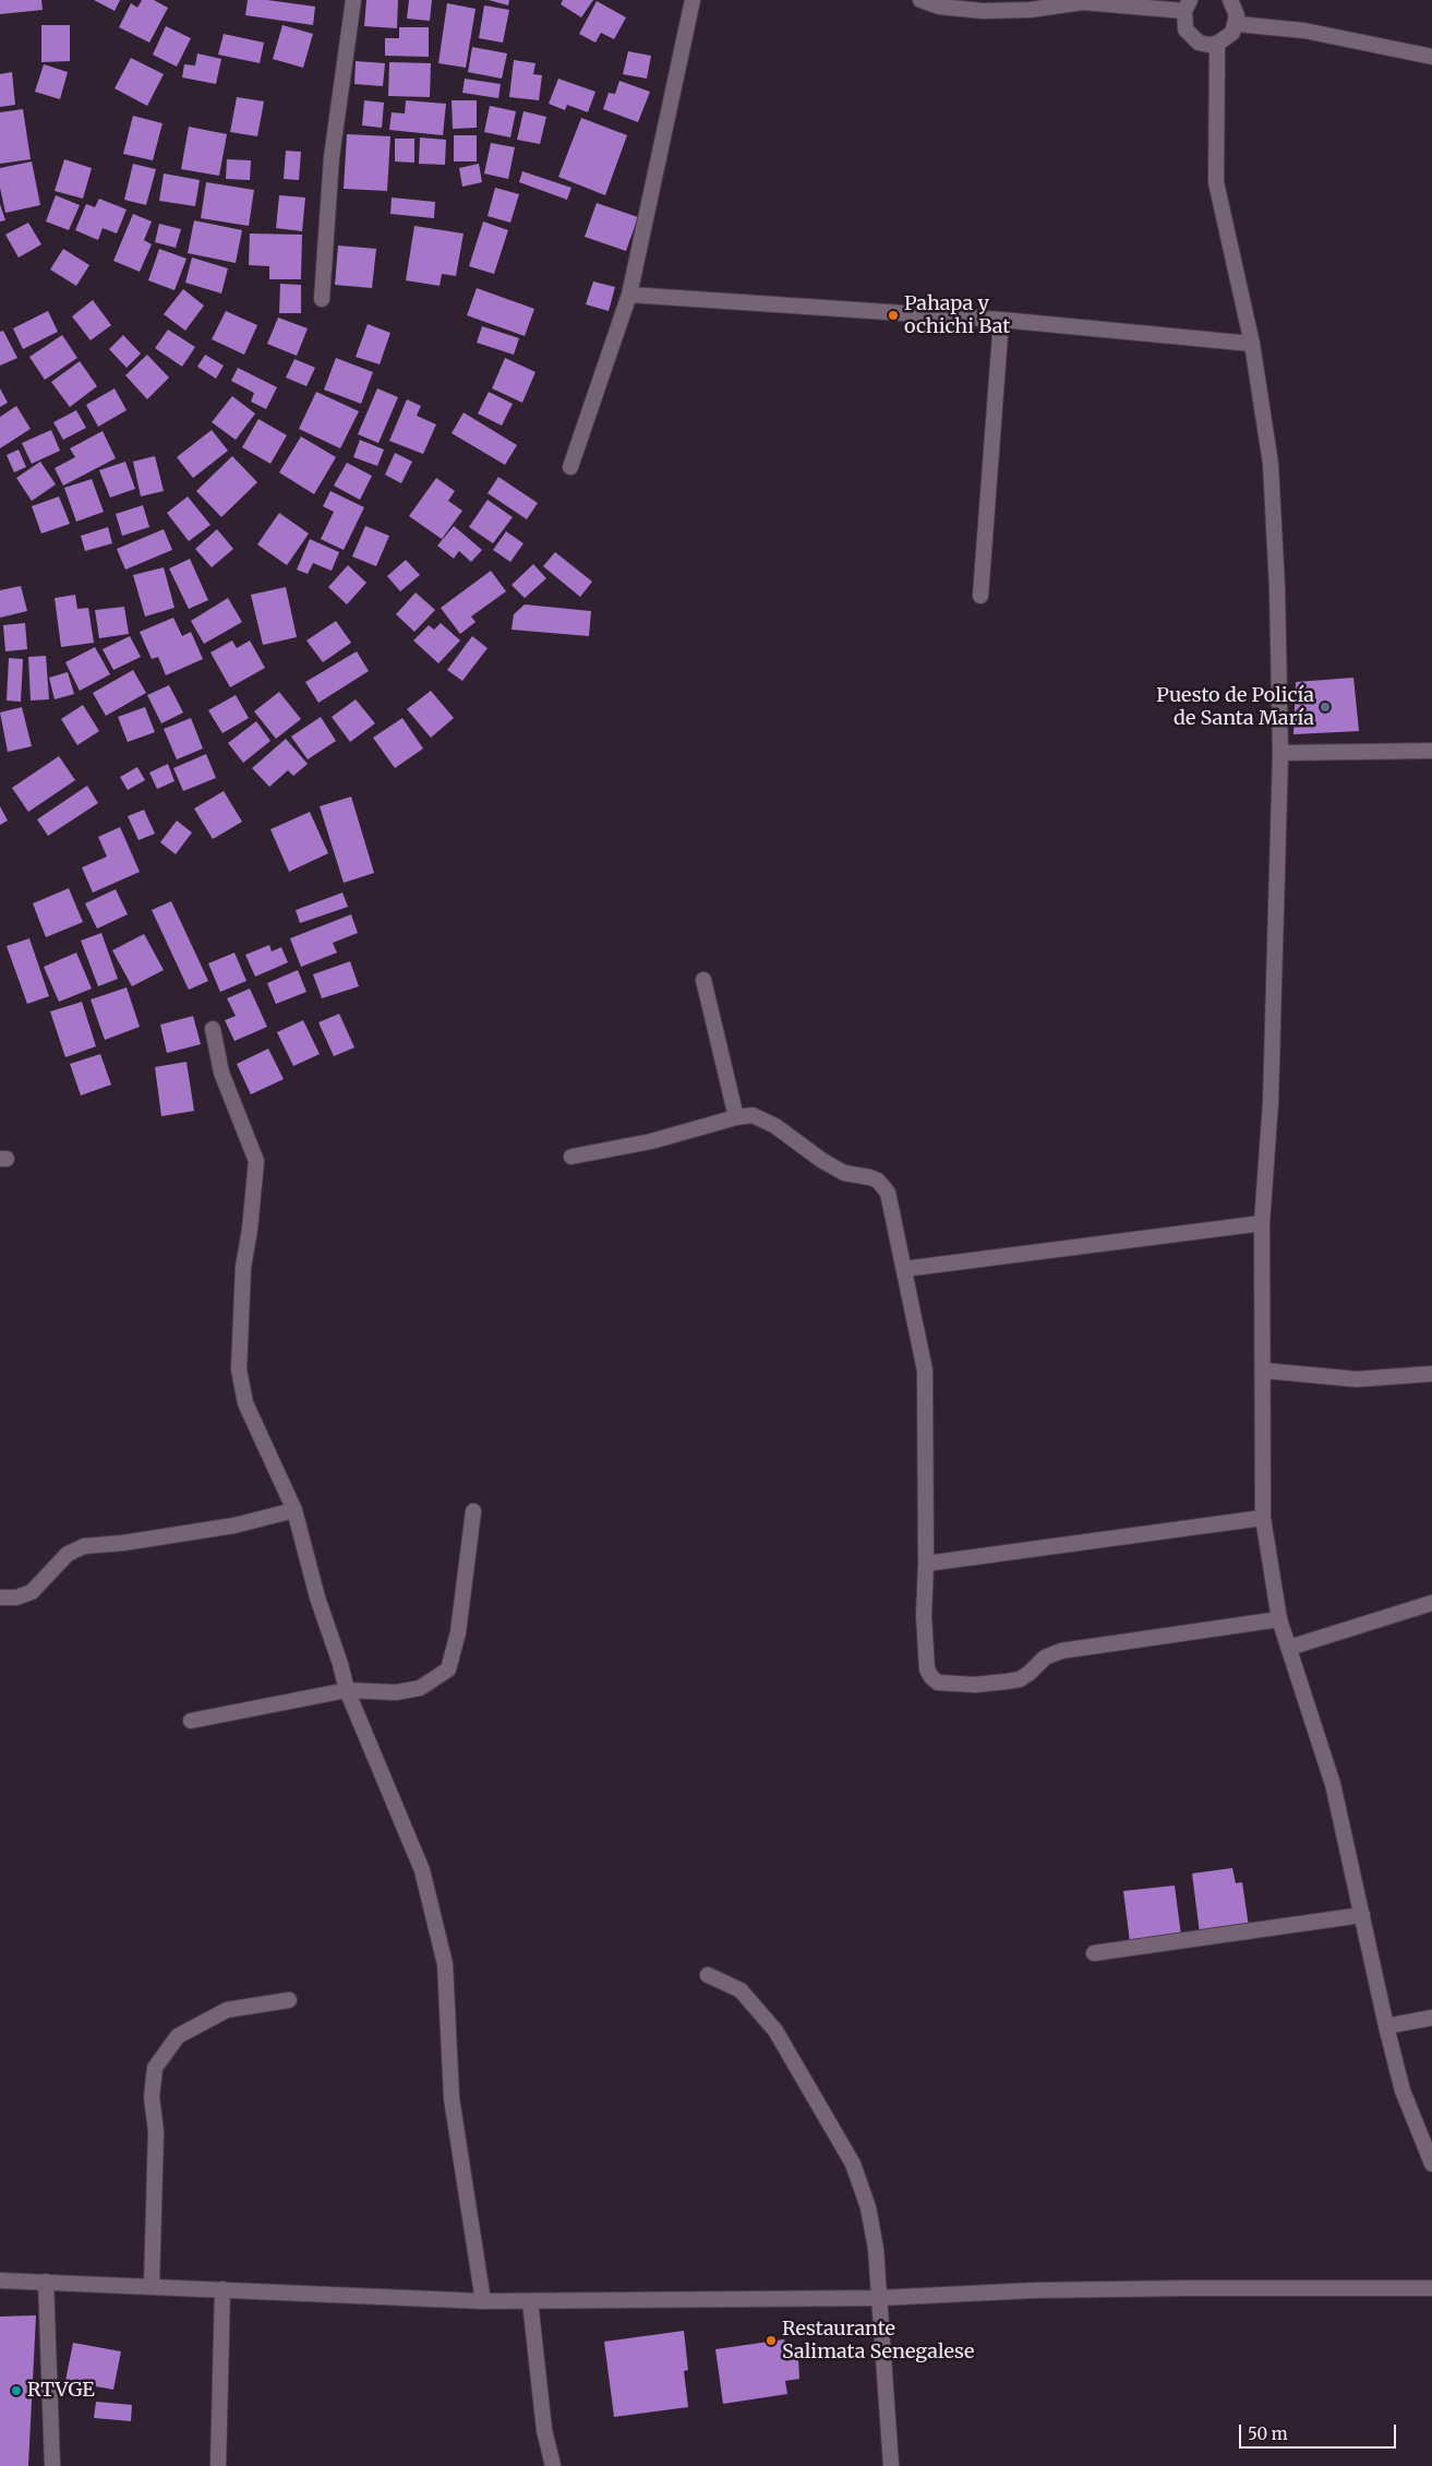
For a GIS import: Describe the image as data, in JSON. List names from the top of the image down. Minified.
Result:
{"places":["Pahapa y ochichi Bat","Puesto de Policía de Santa María","Restaurante Salimata Senegalese","RTVGE"],"scale_bar":"50 m"}
